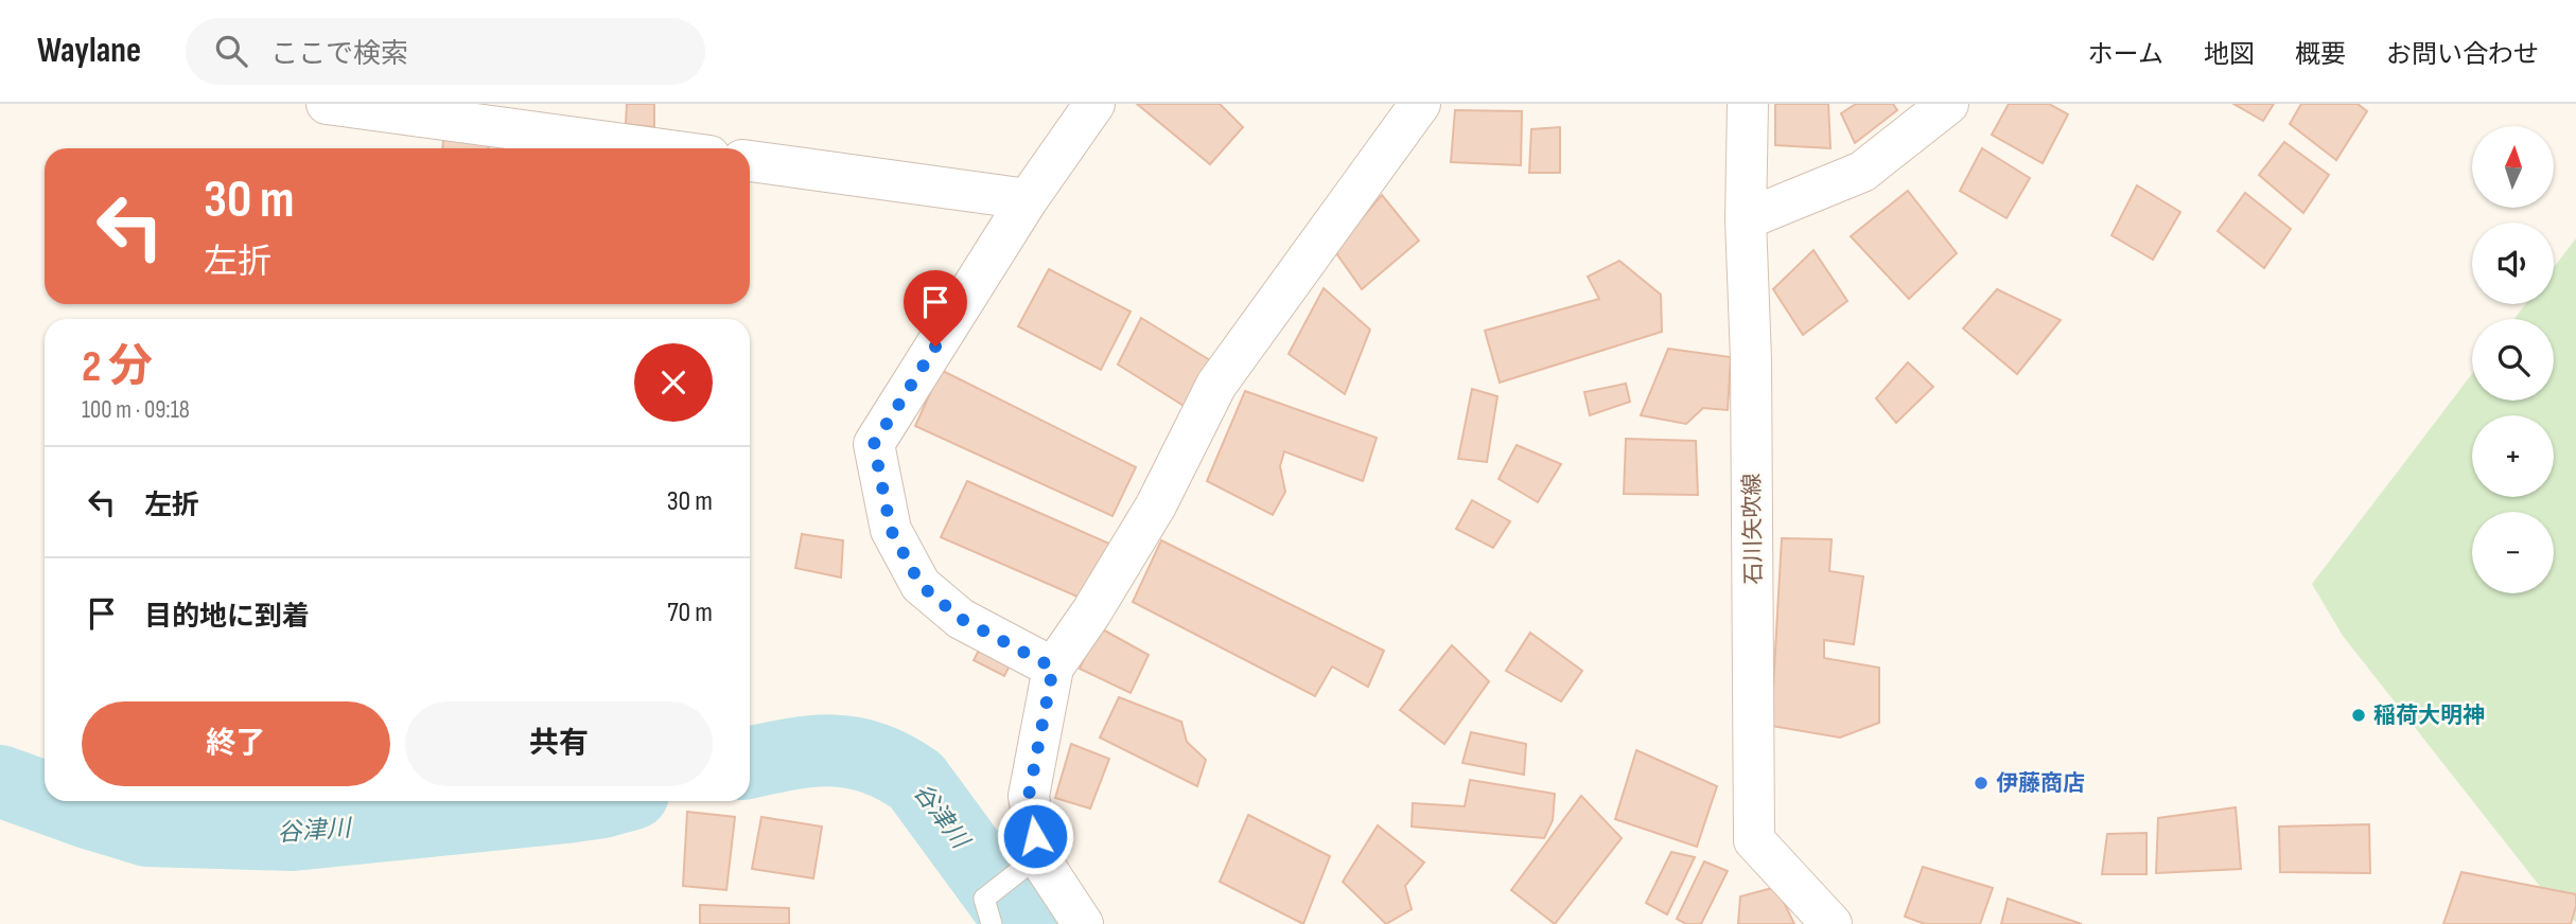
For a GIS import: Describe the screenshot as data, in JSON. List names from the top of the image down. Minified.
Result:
{"streets":{"street":["石川矢吹線"]},"water":["谷津川"],"places":["稲荷大明神","伊藤商店"],"north":"top","page":{"header":"Waylane","search":"ここで検索","nav":["ホーム","地図","概要","お問い合わせ"],"map_buttons":["+","−"],"turn":["30 m","左折"],"heading":["2 分","100 m · 09:18"],"list":[{"name":"左折","value":"30 m"},{"name":"目的地に到着","value":"70 m"}],"buttons":["終了","共有"]}}
